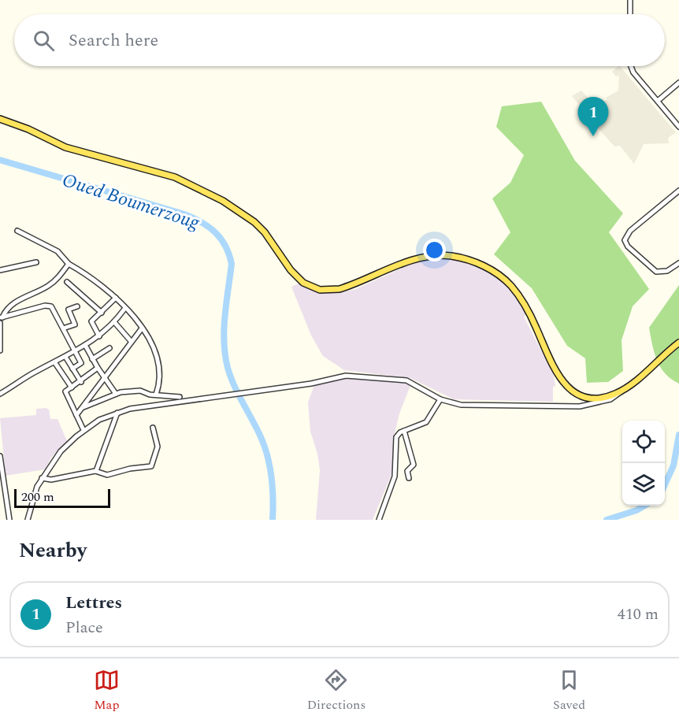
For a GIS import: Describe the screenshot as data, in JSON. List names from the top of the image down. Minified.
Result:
{"water":["Oued Boumerzoug"],"scale_bar":"200 m","page":{"search":"Search here","pins":"1","scale":"200 m","heading":"Nearby","list":[{"mark":"1","name":"Lettres","note":"Place","value":"410 m"}],"nav":["Map","Directions","Saved"]}}
